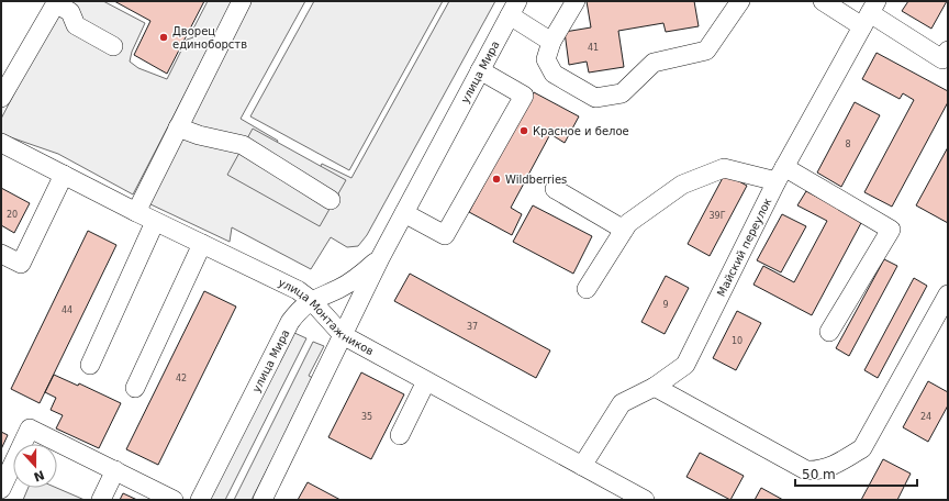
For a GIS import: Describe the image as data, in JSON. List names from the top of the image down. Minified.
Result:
{"streets":{"street":["улица Мира","Майский переулок","улица Монтажников"]},"crossings":[["улица Мира","улица Монтажников"],["Майский переулок","улица Монтажников"]],"places":["Дворец единоборств","Красное и белое","Wildberries"],"house_numbers":["41","8","20","39Г","9","44","37","10","42","35","24"],"scale_bar":"50 m","north":"bottom"}
